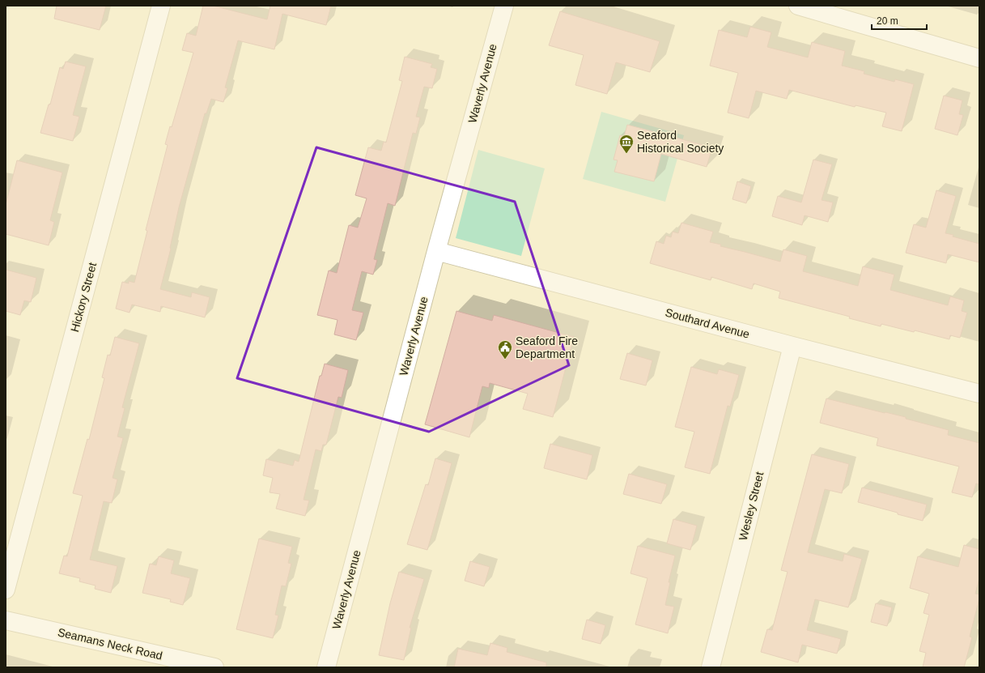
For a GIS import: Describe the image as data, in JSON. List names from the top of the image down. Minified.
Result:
{"streets":{"street":["Waverly Avenue","Hickory Street","Southard Avenue","Wesley Street","Seamans Neck Road"]},"crossings":[["Waverly Avenue","Southard Avenue"],["Southard Avenue","Wesley Street"]],"places":{"museum":["Seaford Historical Society"],"public building":["Seaford Fire Department"]},"scale_bar":"20 m"}
